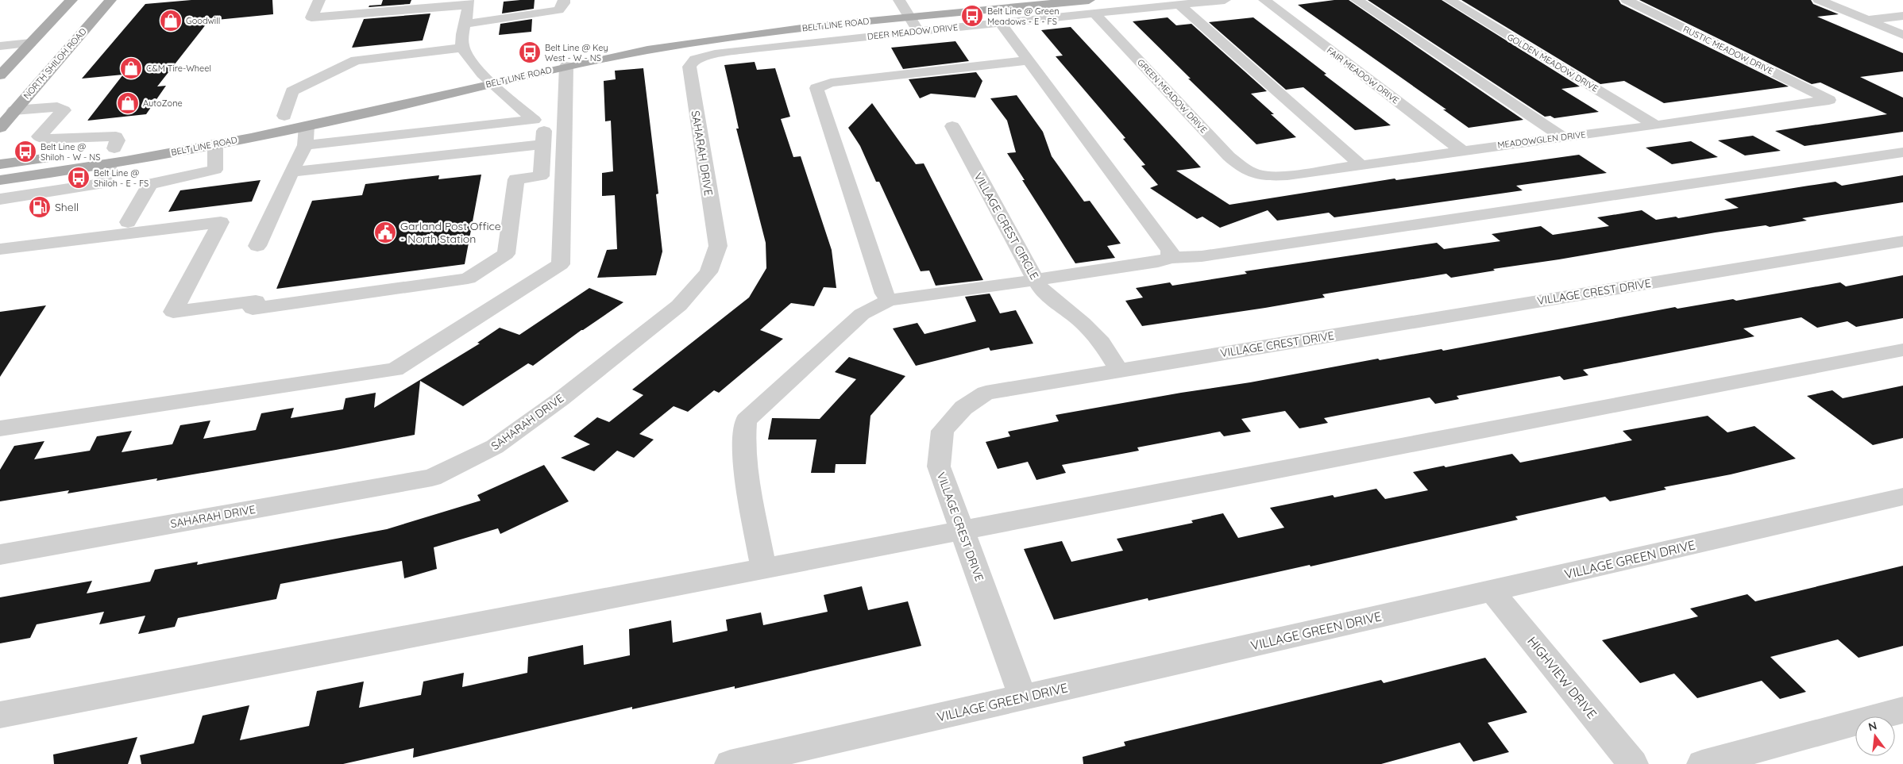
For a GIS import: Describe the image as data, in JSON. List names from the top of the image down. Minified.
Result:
{"streets":{"main road":["BELT LINE ROAD","NORTH SHILOH ROAD"],"street":["DEER MEADOW DRIVE","RUSTIC MEADOW DRIVE","GOLDEN MEADOW DRIVE","FAIR MEADOW DRIVE","GREEN MEADOW DRIVE","MEADOWGLEN DRIVE","SAHARAH DRIVE","VILLAGE CREST CIRCLE","VILLAGE CREST DRIVE","VILLAGE GREEN DRIVE","HIGHVIEW DRIVE"]},"crossings":[["BELT LINE ROAD","DEER MEADOW DRIVE"],["BELT LINE ROAD","GREEN MEADOW DRIVE"],["DEER MEADOW DRIVE","GREEN MEADOW DRIVE"],["DEER MEADOW DRIVE","SAHARAH DRIVE"],["RUSTIC MEADOW DRIVE","MEADOWGLEN DRIVE"],["GOLDEN MEADOW DRIVE","MEADOWGLEN DRIVE"],["FAIR MEADOW DRIVE","MEADOWGLEN DRIVE"],["GREEN MEADOW DRIVE","MEADOWGLEN DRIVE"],["VILLAGE CREST CIRCLE","VILLAGE CREST DRIVE"],["VILLAGE CREST DRIVE","VILLAGE GREEN DRIVE"],["VILLAGE GREEN DRIVE","HIGHVIEW DRIVE"]],"places":{"bus stop":["Belt Line @ Green Meadows - E - FS","Belt Line @ Key West - W - NS","Belt Line @ Shiloh - W - NS","Belt Line @ Shiloh - E - FS"],"shop":["Goodwill","C&M Tire-Wheel","AutoZone"],"fuel station":["Shell"],"public building":["Garland Post Office - North Station"]},"north":"top"}
